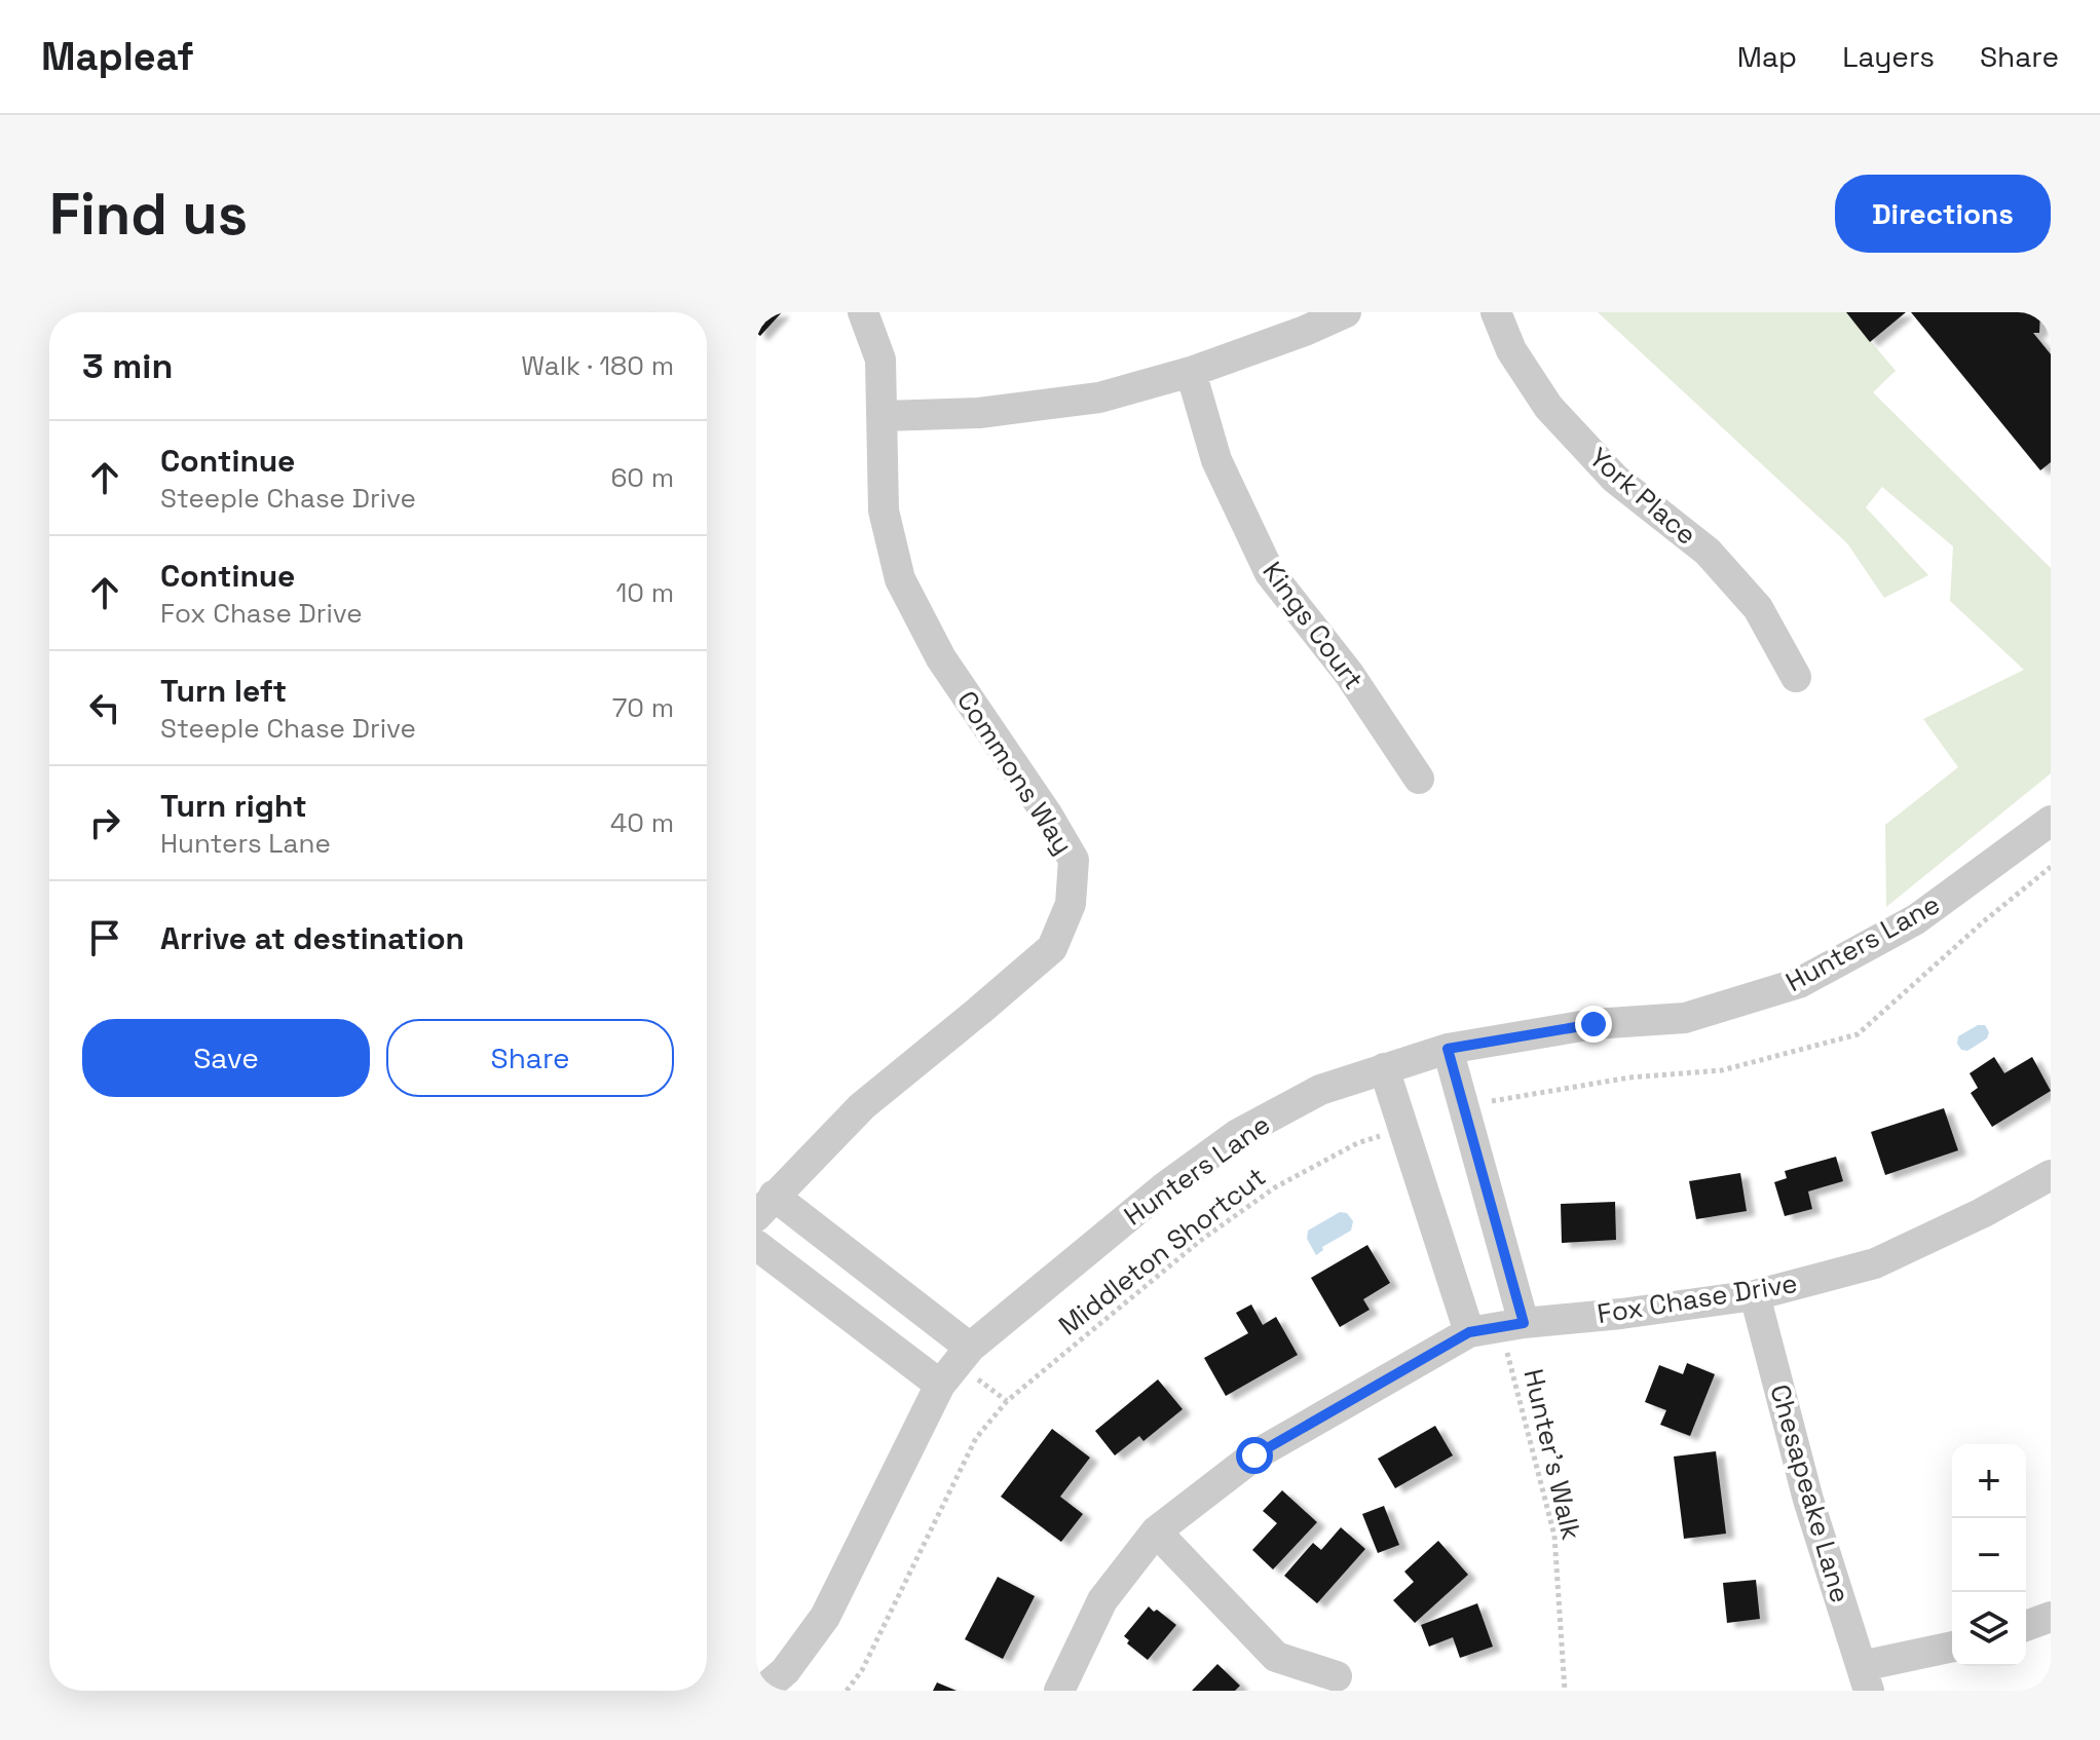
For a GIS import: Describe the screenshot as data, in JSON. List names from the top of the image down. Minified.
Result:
{"streets":{"street":["York Place","Kings Court","Commons Way","Hunters Lane","Fox Chase Drive","Chesapeake Lane"],"path":["Middleton Shortcut","Hunter's Walk"]},"crossings":[["Fox Chase Drive","Hunter's Walk"],["Fox Chase Drive","Chesapeake Lane"]],"page":{"header":"Mapleaf","nav":["Map","Layers","Share"],"buttons":["Directions",["Save","Share"]],"title":"Find us","heading":["3 min","Walk · 180 m"],"list":[["Continue","Steeple Chase Drive","60 m"],["Continue","Fox Chase Drive","10 m"],["Turn left","Steeple Chase Drive","70 m"],["Turn right","Hunters Lane","40 m"],"Arrive at destination"],"map_buttons":["+","−"]}}
